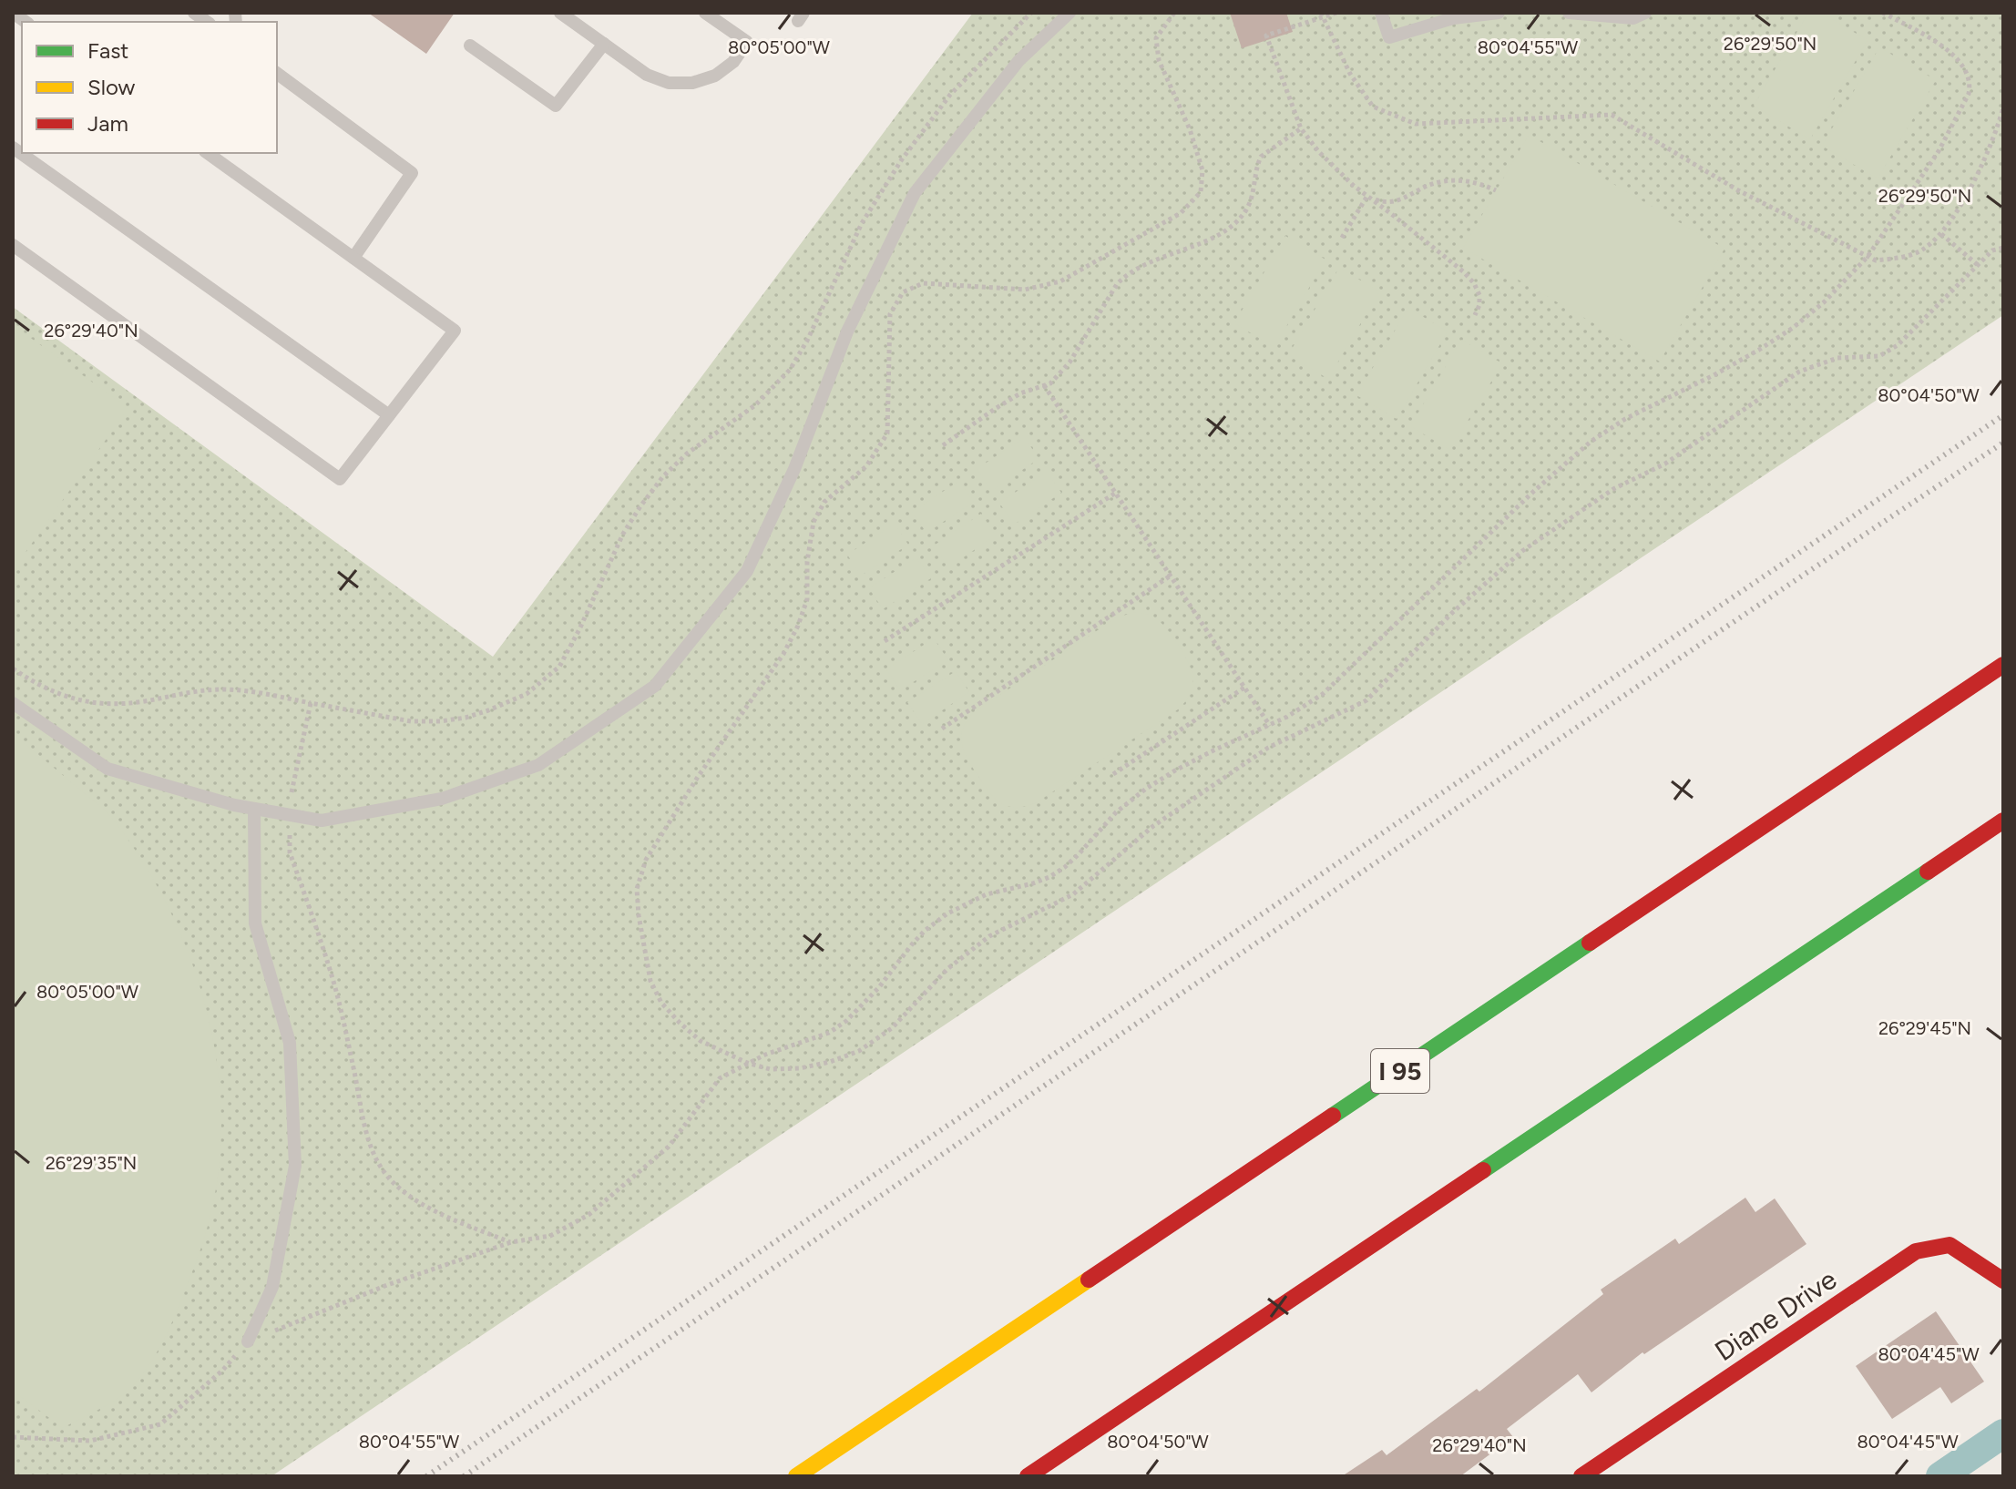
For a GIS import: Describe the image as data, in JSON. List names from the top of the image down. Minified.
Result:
{"streets":{"main road":["I 95","Diane Drive"]},"legend":["Fast","Slow","Jam"],"coordinates":["26°29'50\"N","80°05'00\"W","80°04'55\"W","26°29'40\"N","80°04'50\"W","26°29'45\"N","26°29'35\"N","80°04'45\"W"]}
